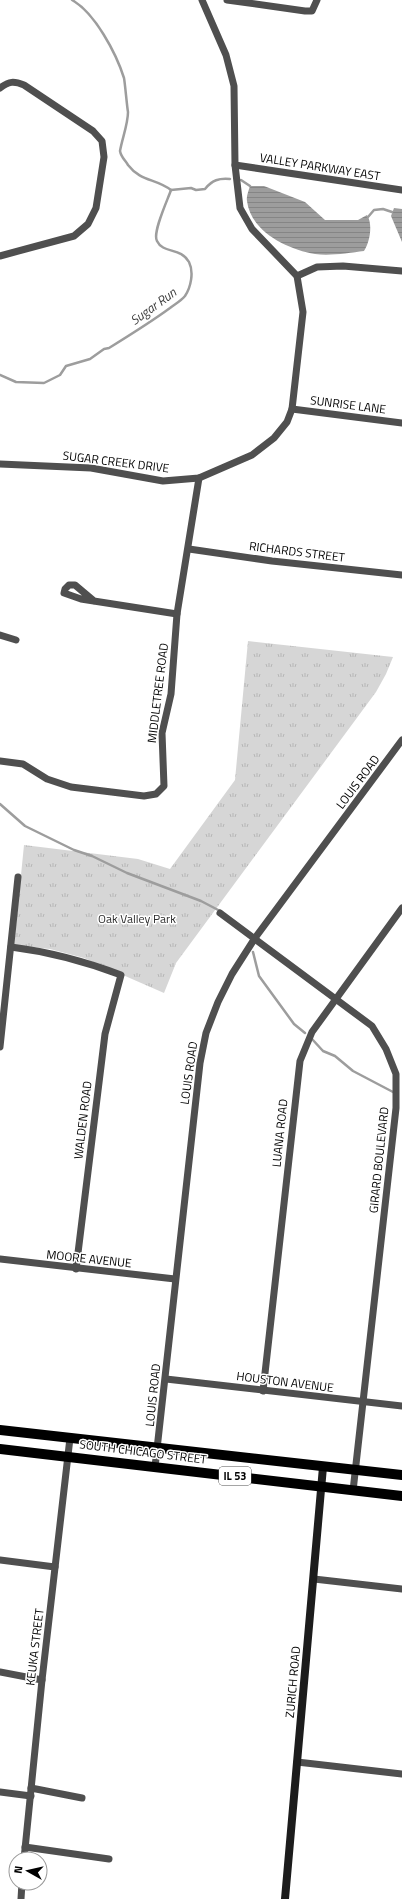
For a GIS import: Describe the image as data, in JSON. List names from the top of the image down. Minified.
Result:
{"streets":{"main road":["SOUTH CHICAGO STREET","IL 53"],"street":["VALLEY PARKWAY EAST","SUNRISE LANE","SUGAR CREEK DRIVE","RICHARDS STREET","MIDDLETREE ROAD","LOUIS ROAD","WALDEN ROAD","LUANA ROAD","GIRARD BOULEVARD","MOORE AVENUE","HOUSTON AVENUE","KEUKA STREET","ZURICH ROAD"]},"crossings":[["SUNRISE LANE","SUGAR CREEK DRIVE"],["SUGAR CREEK DRIVE","MIDDLETREE ROAD"],["RICHARDS STREET","MIDDLETREE ROAD"],["LOUIS ROAD","GIRARD BOULEVARD"],["LOUIS ROAD","MOORE AVENUE"],["LOUIS ROAD","HOUSTON AVENUE"],["LOUIS ROAD","SOUTH CHICAGO STREET"],["WALDEN ROAD","MOORE AVENUE"],["LUANA ROAD","GIRARD BOULEVARD"],["LUANA ROAD","HOUSTON AVENUE"],["GIRARD BOULEVARD","HOUSTON AVENUE"],["GIRARD BOULEVARD","SOUTH CHICAGO STREET"],["SOUTH CHICAGO STREET","KEUKA STREET"],["SOUTH CHICAGO STREET","ZURICH ROAD"]],"water":["Sugar Run"],"parks":["Oak Valley Park"],"north":"left"}
